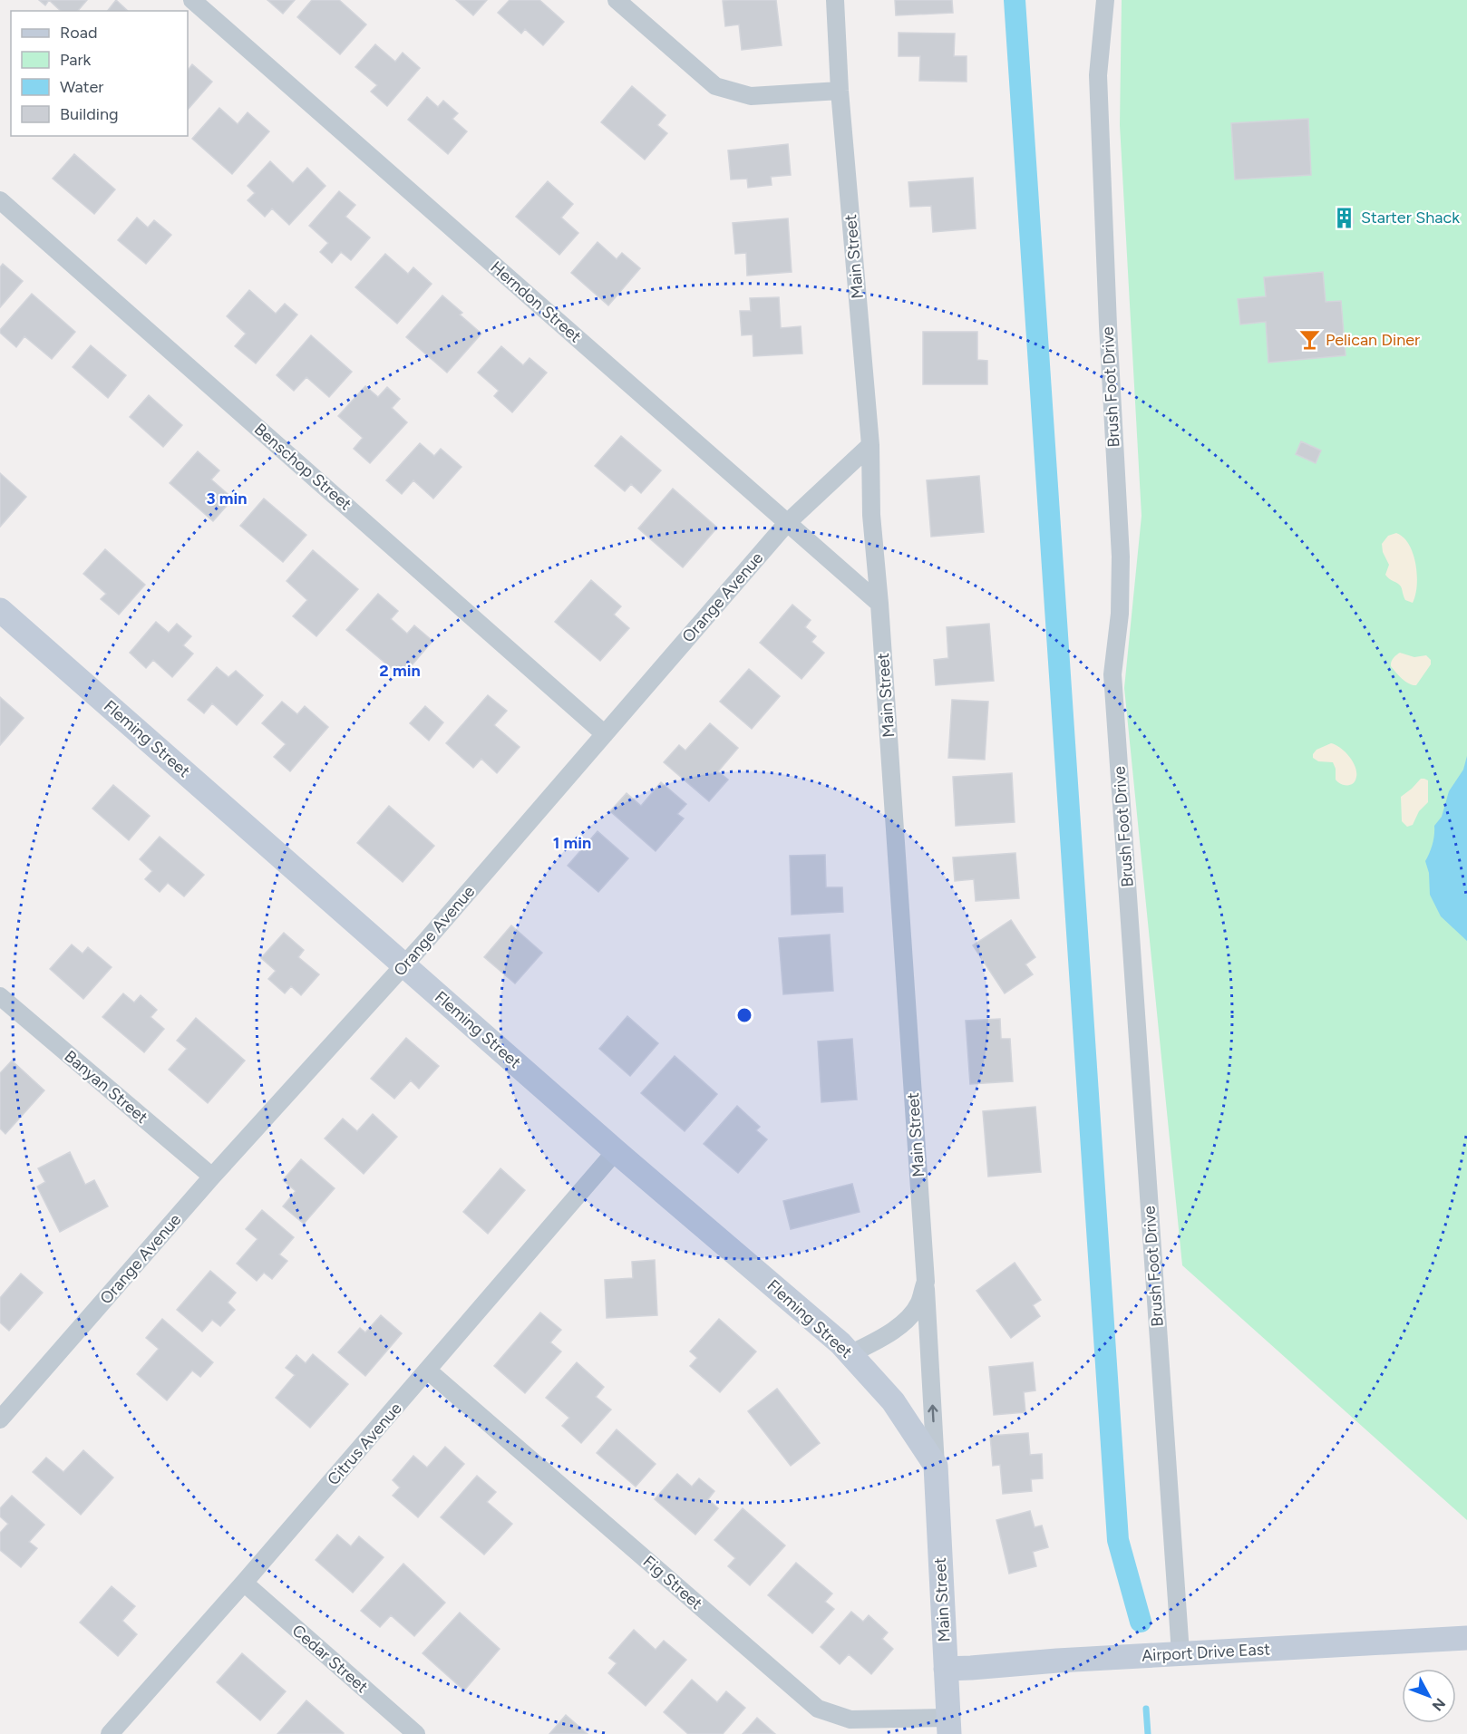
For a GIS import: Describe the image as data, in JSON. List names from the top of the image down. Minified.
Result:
{"streets":{"street":["Main Street","Herndon Street","Brush Foot Drive","Benschop Street","Orange Avenue","Fleming Street","Banyan Street","Citrus Avenue","Fig Street","Airport Drive East","Cedar Street"]},"crossings":[["Main Street","Herndon Street"],["Main Street","Orange Avenue"],["Main Street","Fleming Street"],["Main Street","Fig Street"],["Main Street","Airport Drive East"],["Herndon Street","Orange Avenue"],["Brush Foot Drive","Airport Drive East"],["Benschop Street","Orange Avenue"],["Orange Avenue","Fleming Street"],["Orange Avenue","Banyan Street"],["Fleming Street","Citrus Avenue"],["Citrus Avenue","Fig Street"],["Citrus Avenue","Cedar Street"]],"places":{"building":["Starter Shack"],"bar":["Pelican Diner"]},"legend":["Road","Park","Water","Building"],"north":"bottom right","rings":["3 min","2 min","1 min"]}
